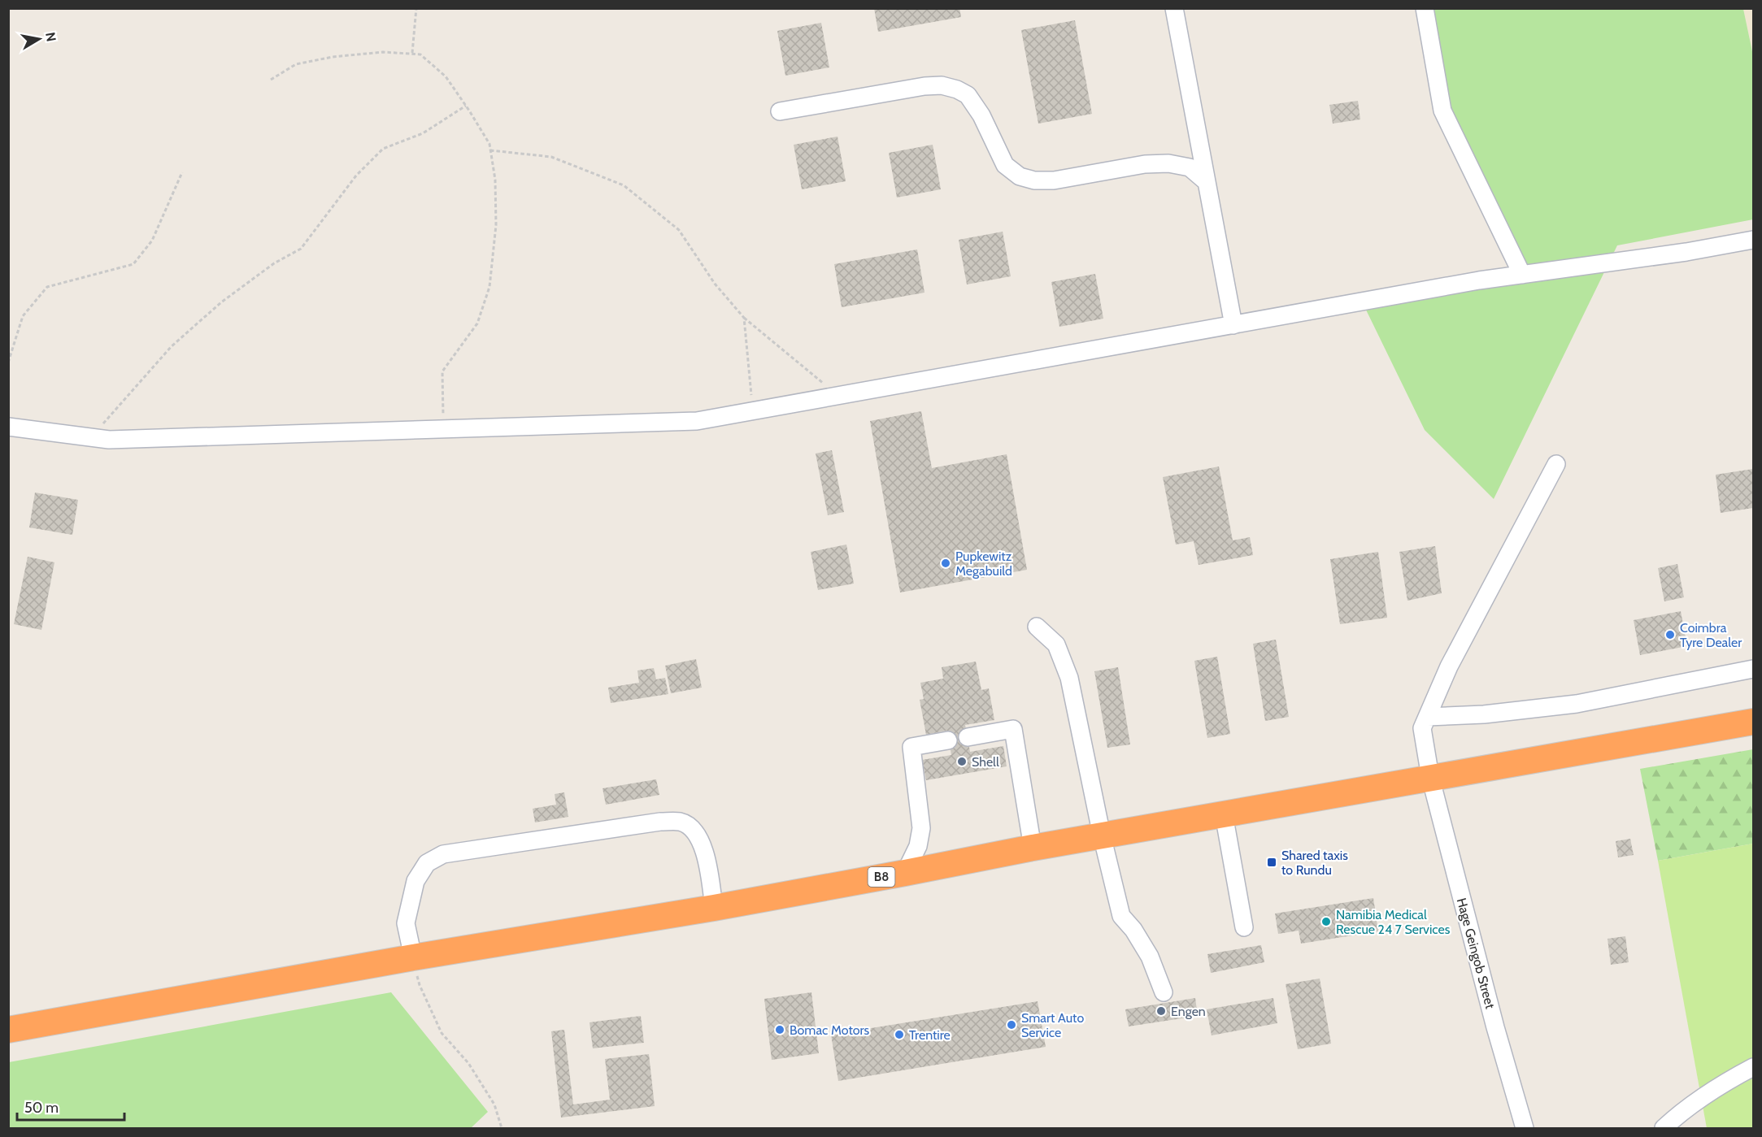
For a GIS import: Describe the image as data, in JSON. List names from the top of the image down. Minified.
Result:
{"streets":{"highway":["B8"],"street":["Hage Geingob Street"]},"crossings":[["B8","Hage Geingob Street"]],"places":{"other":["Pupkewitz Megabuild","Coimbra Tyre Dealer","Shell","Namibia Medical Rescue 24 7 Services","Engen","Smart Auto Service","Bomac Motors","Trentire"],"transit":["Shared taxis to Rundu"]},"scale_bar":"50 m","north":"right"}
